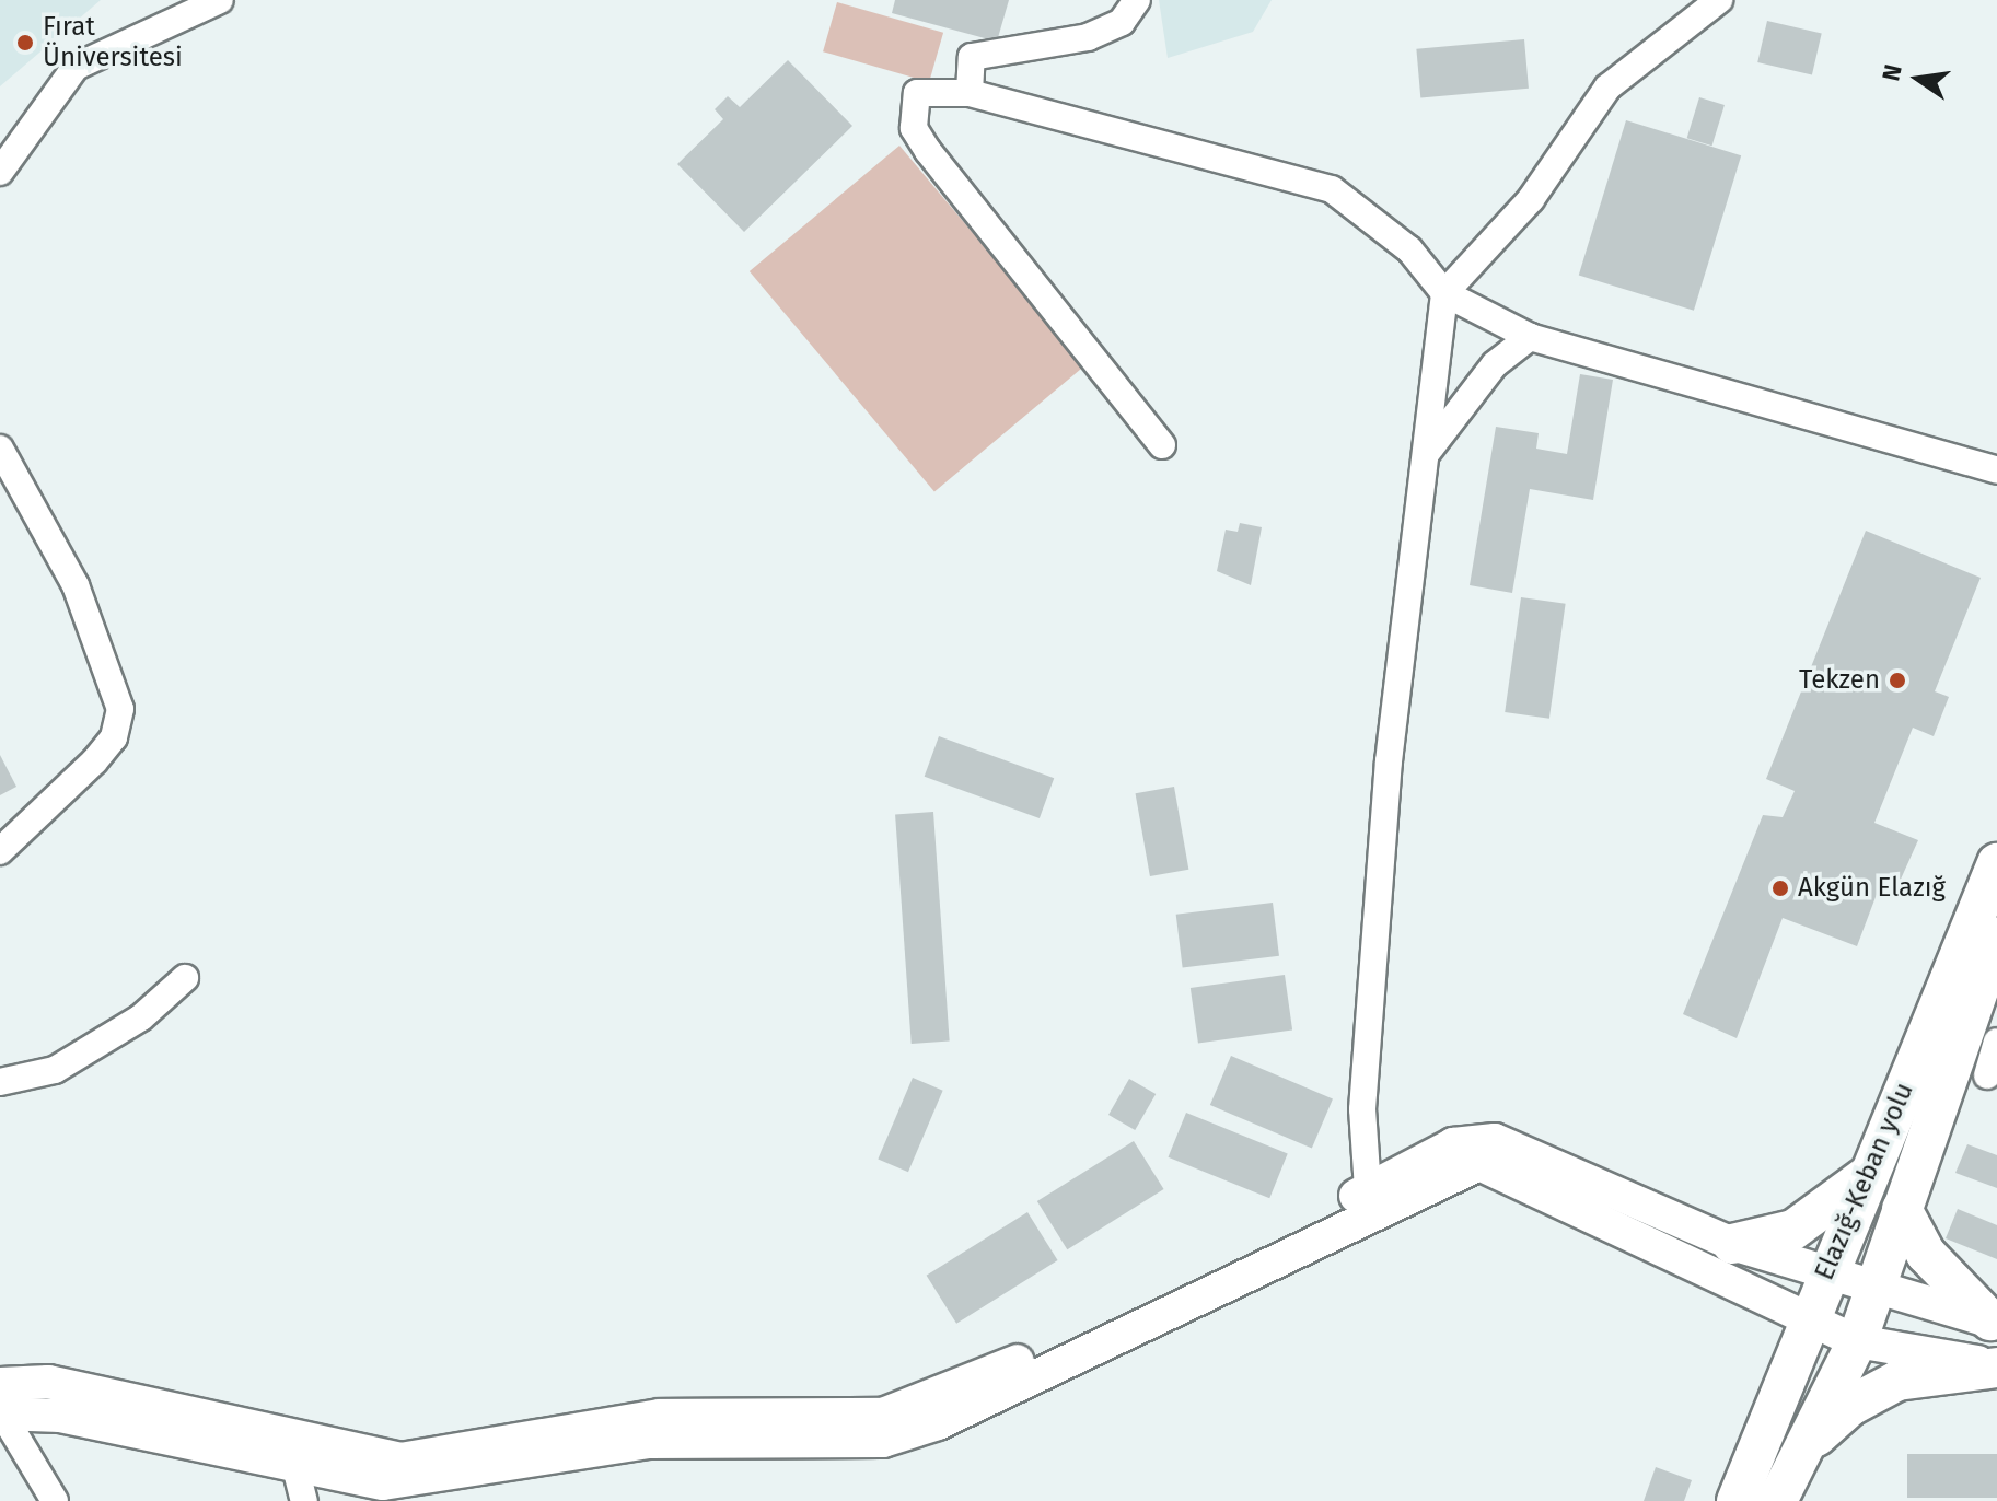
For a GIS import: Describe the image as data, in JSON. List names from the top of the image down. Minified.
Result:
{"streets":{"highway":["Elazığ-Keban yolu"]},"places":["Fırat Üniversitesi","Tekzen","Akgün Elazığ"],"north":"left"}
